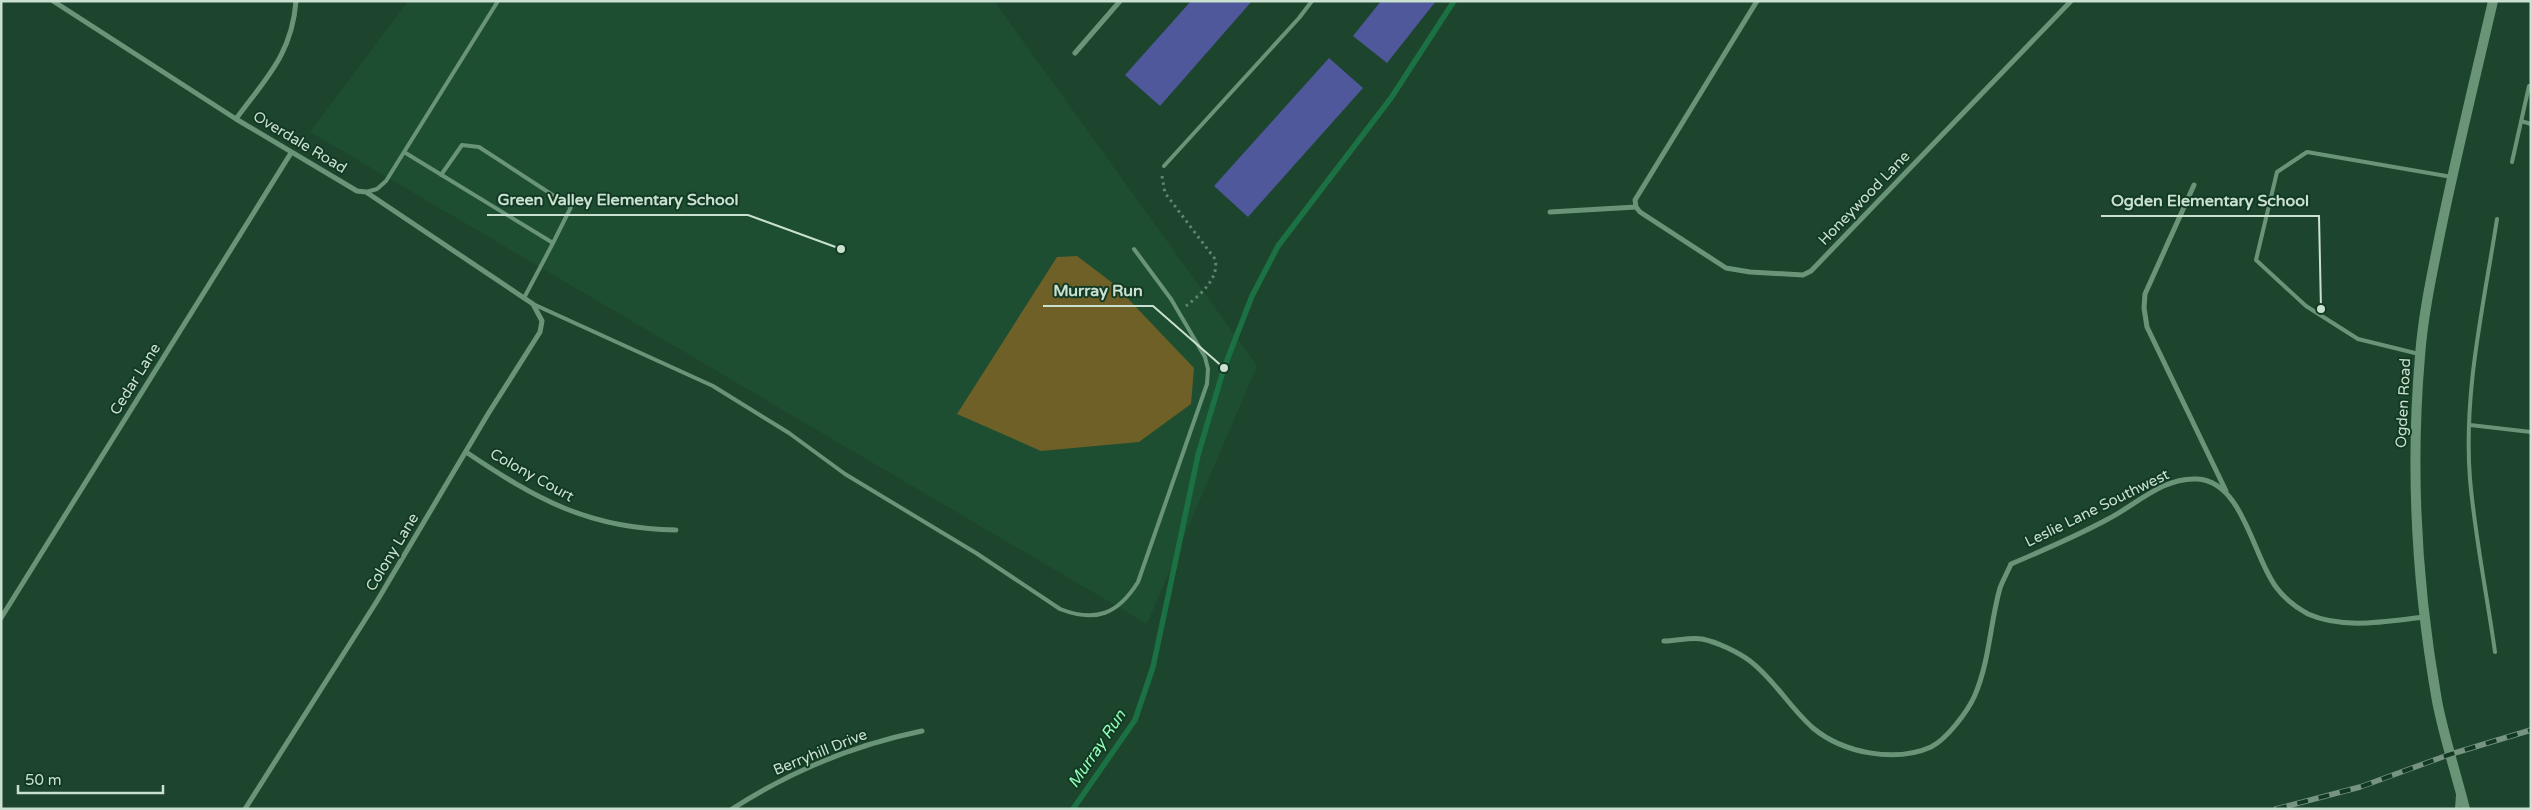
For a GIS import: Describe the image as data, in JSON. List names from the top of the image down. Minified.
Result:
{"streets":{"street":["Overdale Road","Honeywood Lane","Cedar Lane","Ogden Road","Colony Court","Leslie Lane Southwest","Colony Lane","Berryhill Drive"]},"crossings":[["Overdale Road","Cedar Lane"],["Overdale Road","Colony Lane"],["Colony Court","Colony Lane"]],"water":["Murray Run"],"places":["Green Valley Elementary School","Ogden Elementary School","Murray Run"],"scale_bar":"50 m"}
